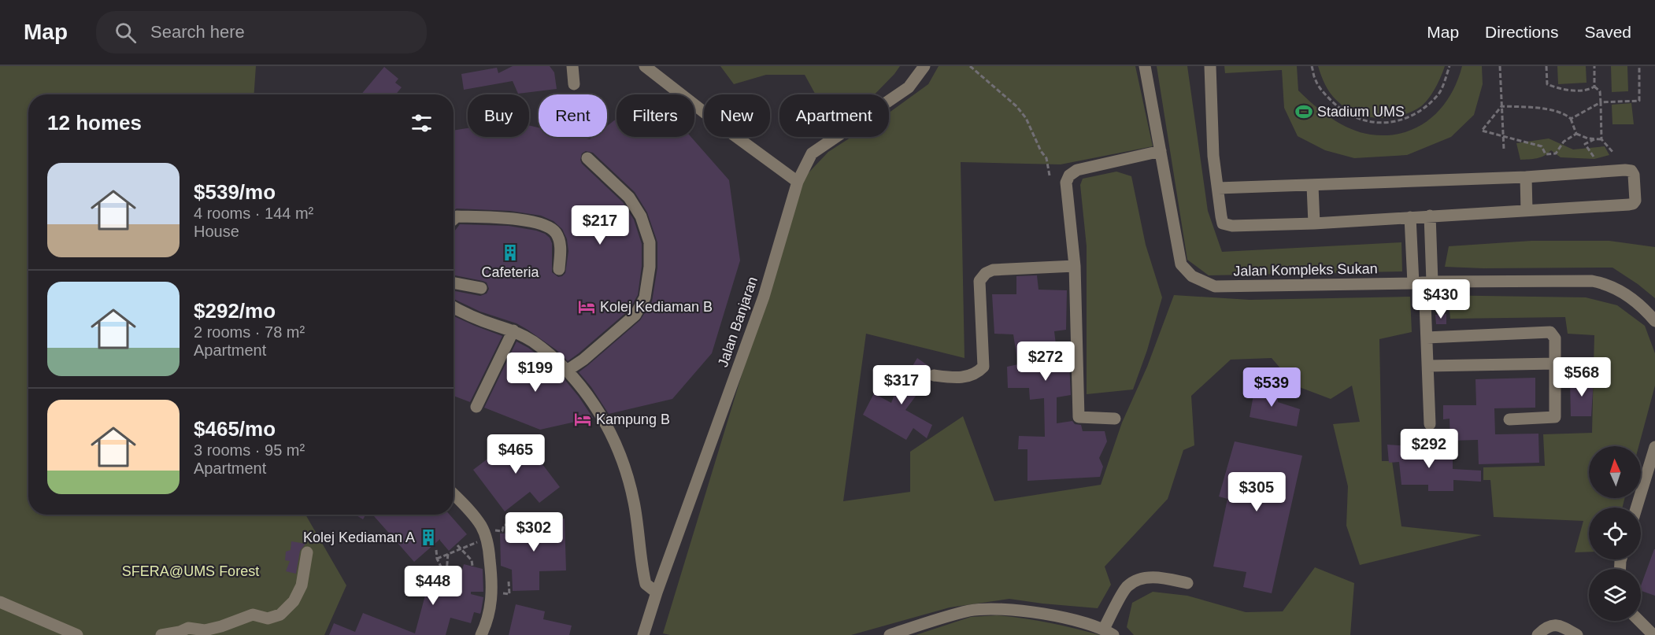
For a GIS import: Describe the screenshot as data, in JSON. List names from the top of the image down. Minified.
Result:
{"streets":{"street":["Jalan Kompleks Sukan","Jalan Banjaran"]},"parks":["SFERA@UMS Forest"],"places":{"sports":["Stadium UMS"],"building":["Cafeteria","Kolej Kediaman A"],"hotel":["Kolej Kediaman B","Kampung B"]},"north":"top","page":{"header":"Map","search":"Search here","nav":["Map","Directions","Saved"],"chip":["Buy","Rent","Filters","New","Apartment"],"heading":"12 homes","list":[{"name":"$539/mo","note":"4 rooms · 144 m² · House"},{"name":"$292/mo","note":"2 rooms · 78 m² · Apartment"},{"name":"$465/mo","note":"3 rooms · 95 m² · Apartment"}],"price":["$217","$430","$272","$199","$568","$317","$539","$292","$465","$305","$302","$448"]}}
